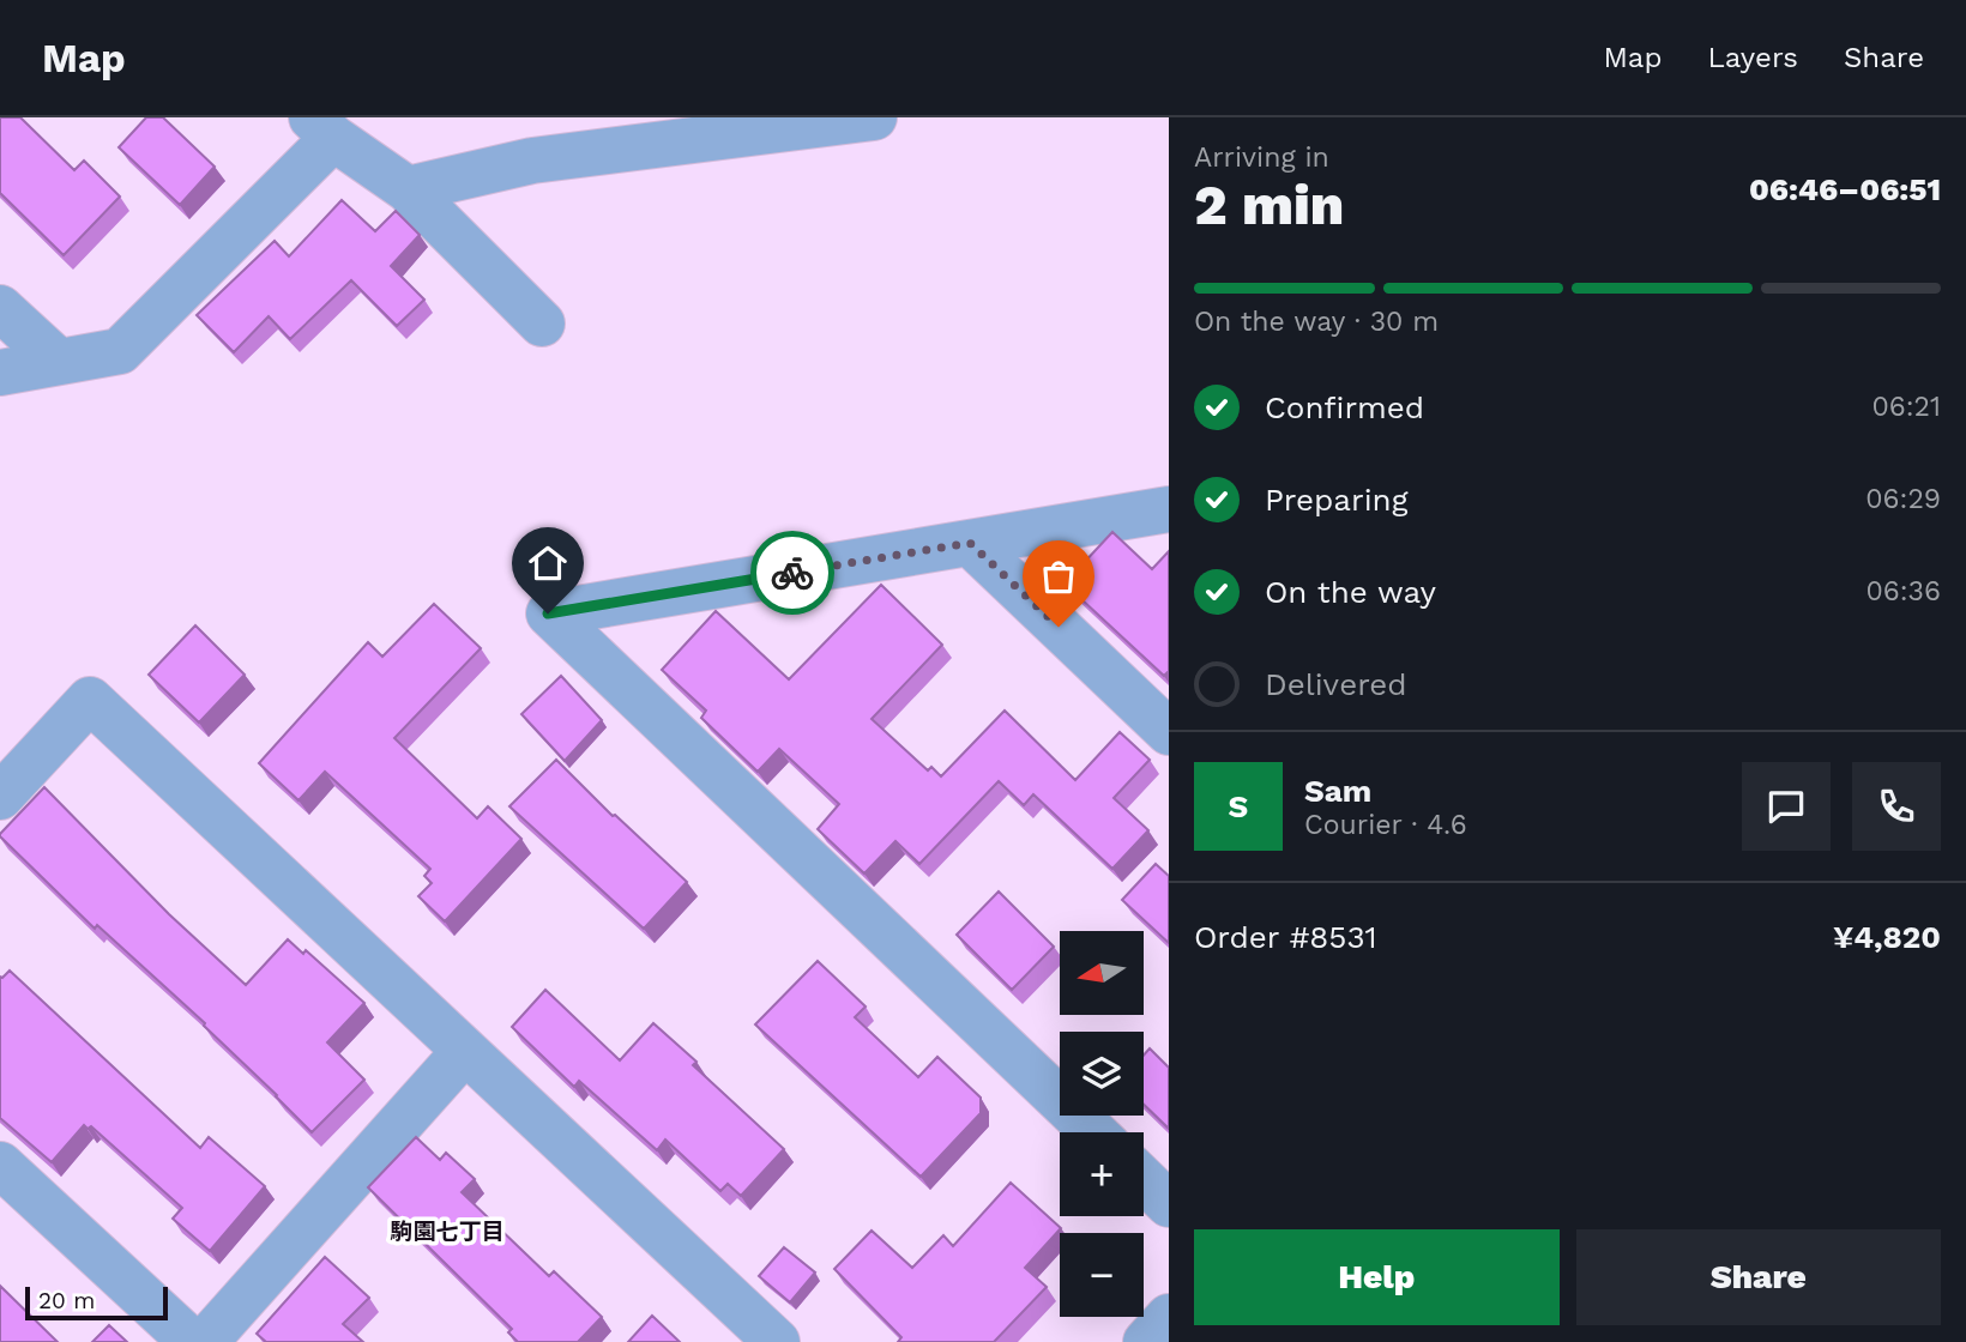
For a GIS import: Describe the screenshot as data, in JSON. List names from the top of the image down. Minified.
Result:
{"districts":["駒園七丁目"],"scale_bar":"20 m","north":"left","page":{"header":"Map","nav":["Map","Layers","Share"],"heading":["2 min","Arriving in","06:46–06:51"],"panel":["Sam","Courier · 4.6","Order #8531","¥4,820"],"bar":"On the way · 30 m","list":[["Confirmed","06:21"],["Preparing","06:29"],["On the way","06:36"],"Delivered"],"round":"S","map_buttons":["+","−"],"buttons":["Help","Share"],"scale":"20 m"}}
